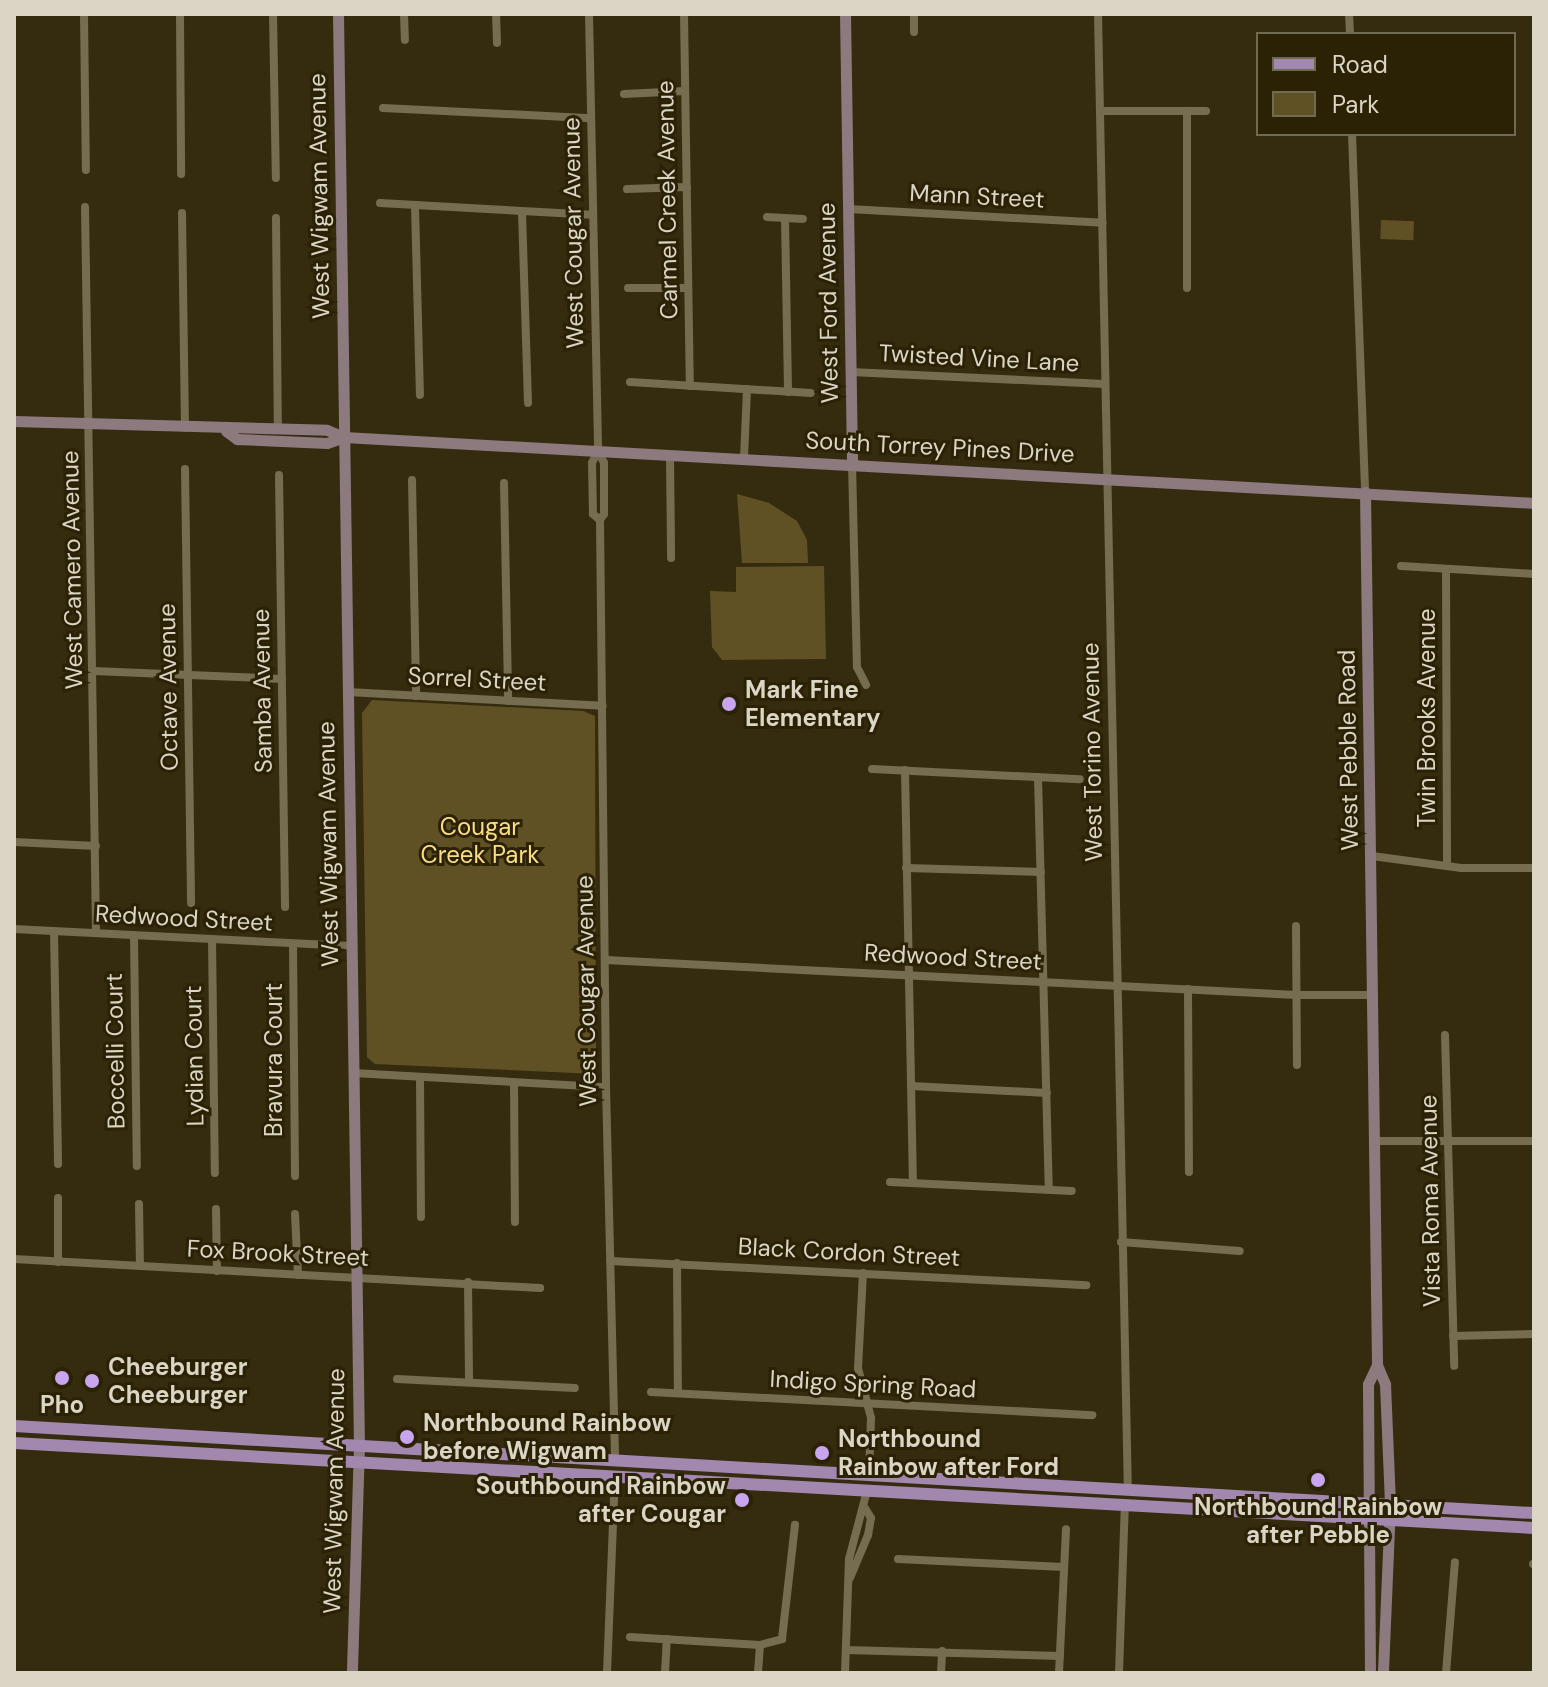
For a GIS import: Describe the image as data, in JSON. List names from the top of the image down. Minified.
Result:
{"streets":{"street":["West Wigwam Avenue","Mann Street","Carmel Creek Avenue","West Cougar Avenue","West Ford Avenue","Twisted Vine Lane","South Torrey Pines Drive","West Camero Avenue","Sorrel Street","Octave Avenue","Samba Avenue","Twin Brooks Avenue","West Pebble Road","West Torino Avenue","Redwood Street","Boccelli Court","Lydian Court","Bravura Court","Vista Roma Avenue","Black Cordon Street","Fox Brook Street","Indigo Spring Road"]},"crossings":[["West Wigwam Avenue","South Torrey Pines Drive"],["West Wigwam Avenue","Sorrel Street"],["West Wigwam Avenue","Redwood Street"],["West Wigwam Avenue","Fox Brook Street"],["Mann Street","West Ford Avenue"],["Mann Street","West Torino Avenue"],["West Cougar Avenue","South Torrey Pines Drive"],["West Cougar Avenue","Sorrel Street"],["West Cougar Avenue","Redwood Street"],["West Cougar Avenue","Black Cordon Street"],["West Ford Avenue","Twisted Vine Lane"],["West Ford Avenue","South Torrey Pines Drive"],["Twisted Vine Lane","West Torino Avenue"],["South Torrey Pines Drive","West Camero Avenue"],["South Torrey Pines Drive","West Pebble Road"],["South Torrey Pines Drive","West Torino Avenue"],["West Camero Avenue","Redwood Street"],["West Pebble Road","Redwood Street"],["West Torino Avenue","Redwood Street"],["Redwood Street","Boccelli Court"],["Redwood Street","Lydian Court"],["Redwood Street","Bravura Court"]],"parks":["Cougar Creek Park"],"places":["Mark Fine Elementary","Pho","Cheeburger Cheeburger","Northbound Rainbow before Wigwam","Northbound Rainbow after Ford","Northbound Rainbow after Pebble","Southbound Rainbow after Cougar"],"legend":["Road","Park"]}
